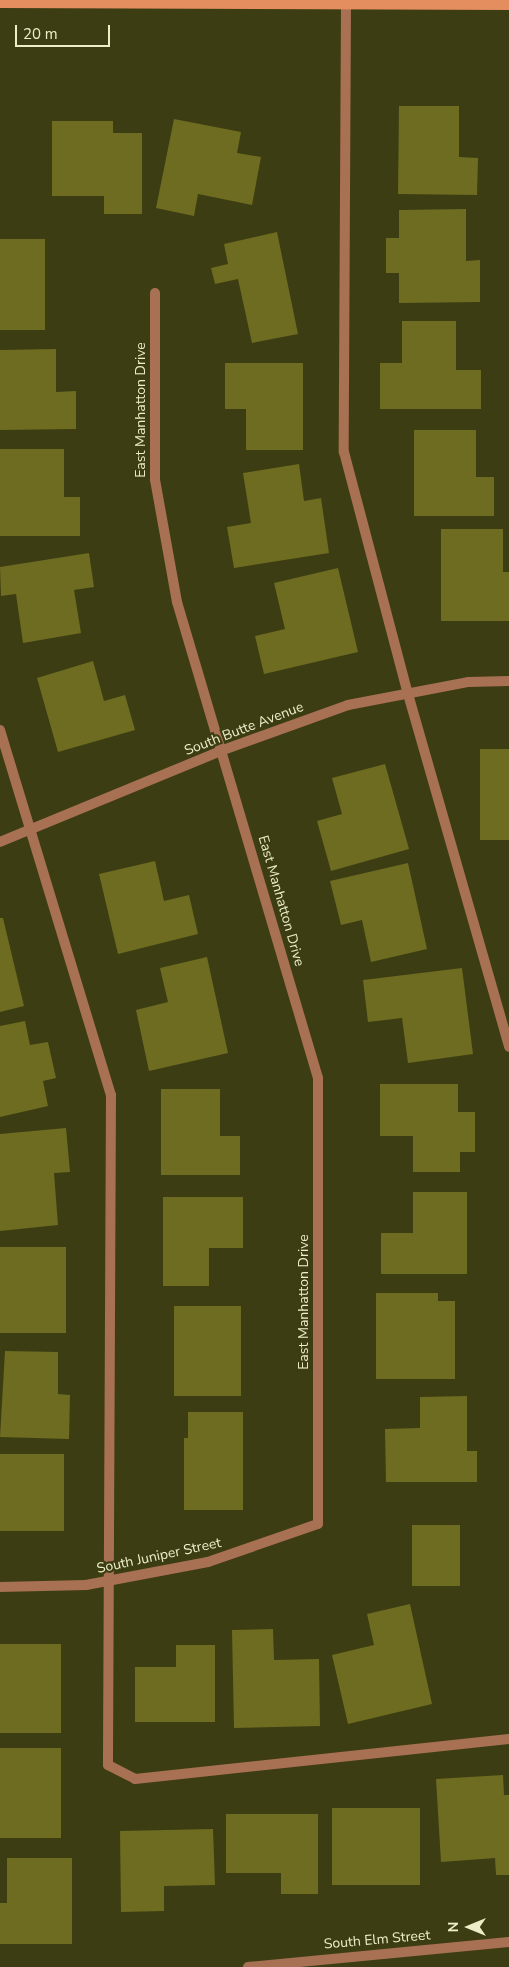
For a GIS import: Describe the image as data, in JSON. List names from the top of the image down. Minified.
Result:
{"streets":{"street":["East Manhatton Drive","South Butte Avenue","South Juniper Street","South Elm Street"]},"crossings":[["East Manhatton Drive","South Butte Avenue"],["East Manhatton Drive","South Juniper Street"]],"scale_bar":"20 m","north":"left"}
